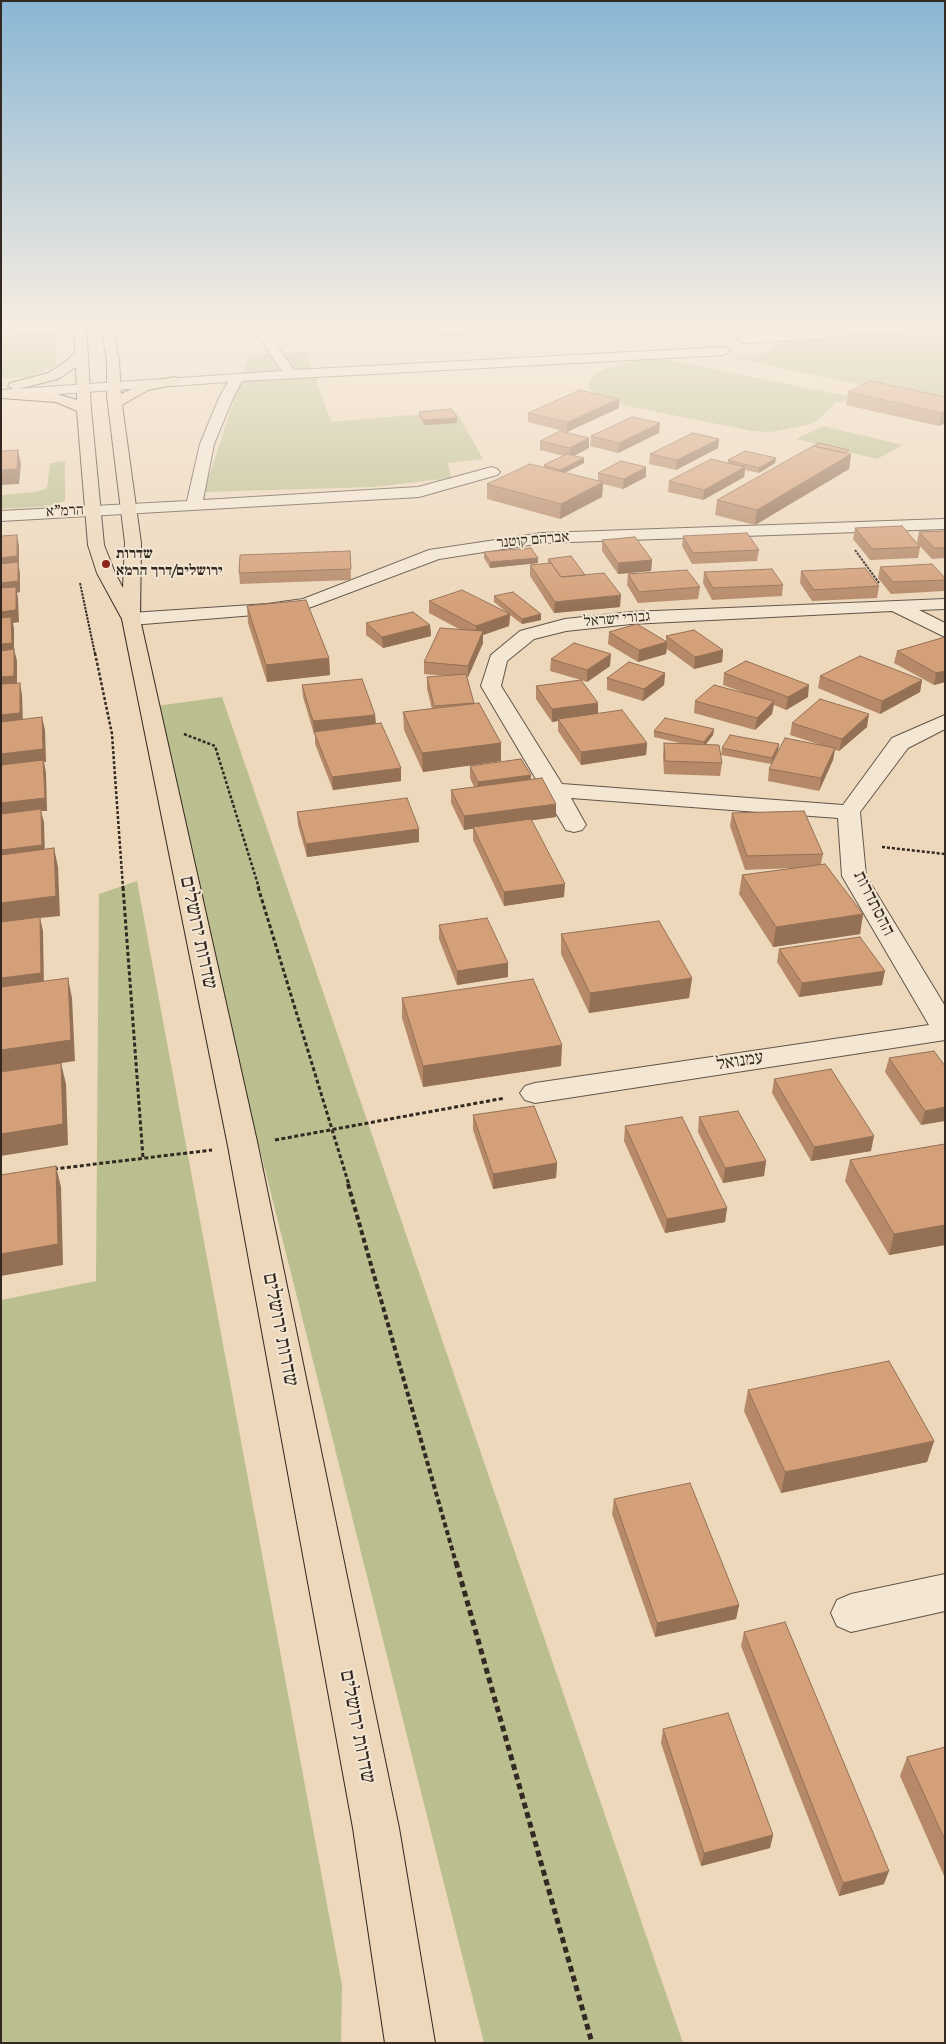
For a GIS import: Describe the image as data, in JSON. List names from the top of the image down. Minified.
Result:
{"streets":{"main road":["שדרות ירושלים"],"street":["הרמ\"א","אברהם קוטנר","גבורי ישראל","ההסתדרות","עמנואל"]},"crossings":[["הרמ\"א","שדרות ירושלים"],["אברהם קוטנר","שדרות ירושלים"],["ההסתדרות","עמנואל"]],"places":["שדרות ירושלים/דרך הרמא"]}
